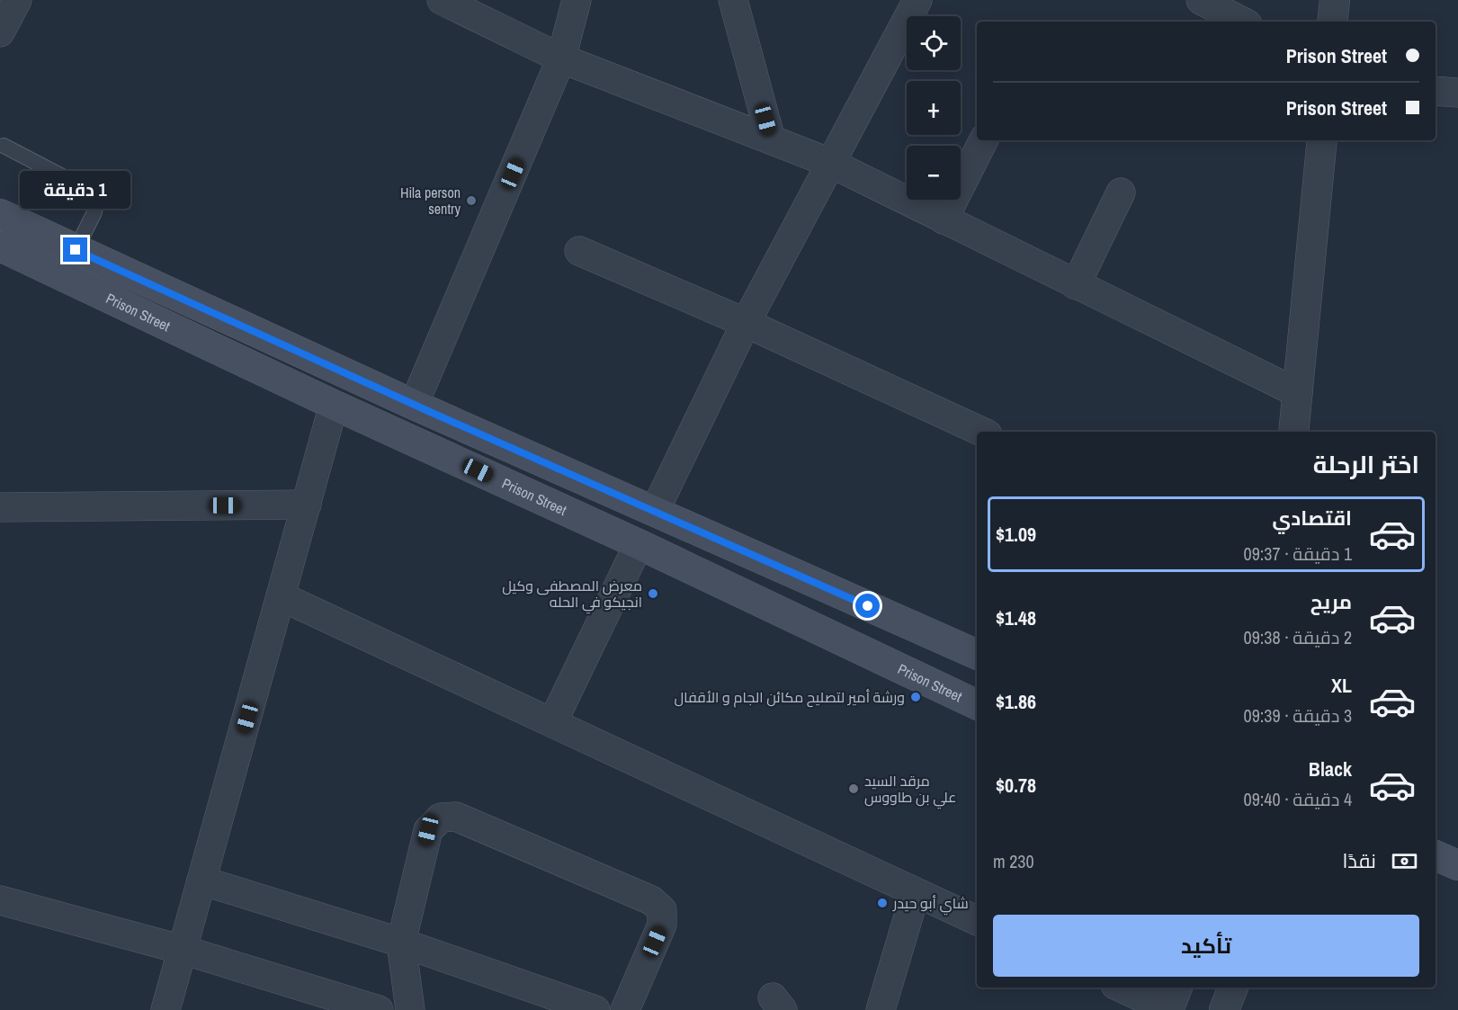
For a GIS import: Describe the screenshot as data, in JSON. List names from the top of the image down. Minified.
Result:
{"streets":{"main road":["Prison Street"]},"places":["Hila person sentry","معرض المصطفى وكيل انجيكو في الحله","ورشة أمير لتصليح مكائن الجام و الأقفال","مرقد السيد علي بن طاووس","شاي أبو حيدر"],"page":{"map_buttons":["+","−"],"banner":["Prison Street","Prison Street"],"bubble":"1 دقيقة","heading":"اختر الرحلة","list":[{"name":"اقتصادي","note":"1 دقيقة · 09:37","value":"$1.09"},{"name":"مريح","note":"2 دقيقة · 09:38","value":"$1.48"},{"name":"XL","note":"3 دقيقة · 09:39","value":"$1.86"},{"name":"Black","note":"4 دقيقة · 09:40","value":"$0.78"}],"pay":["نقدًا","230 m"],"buttons":"تأكيد"}}
